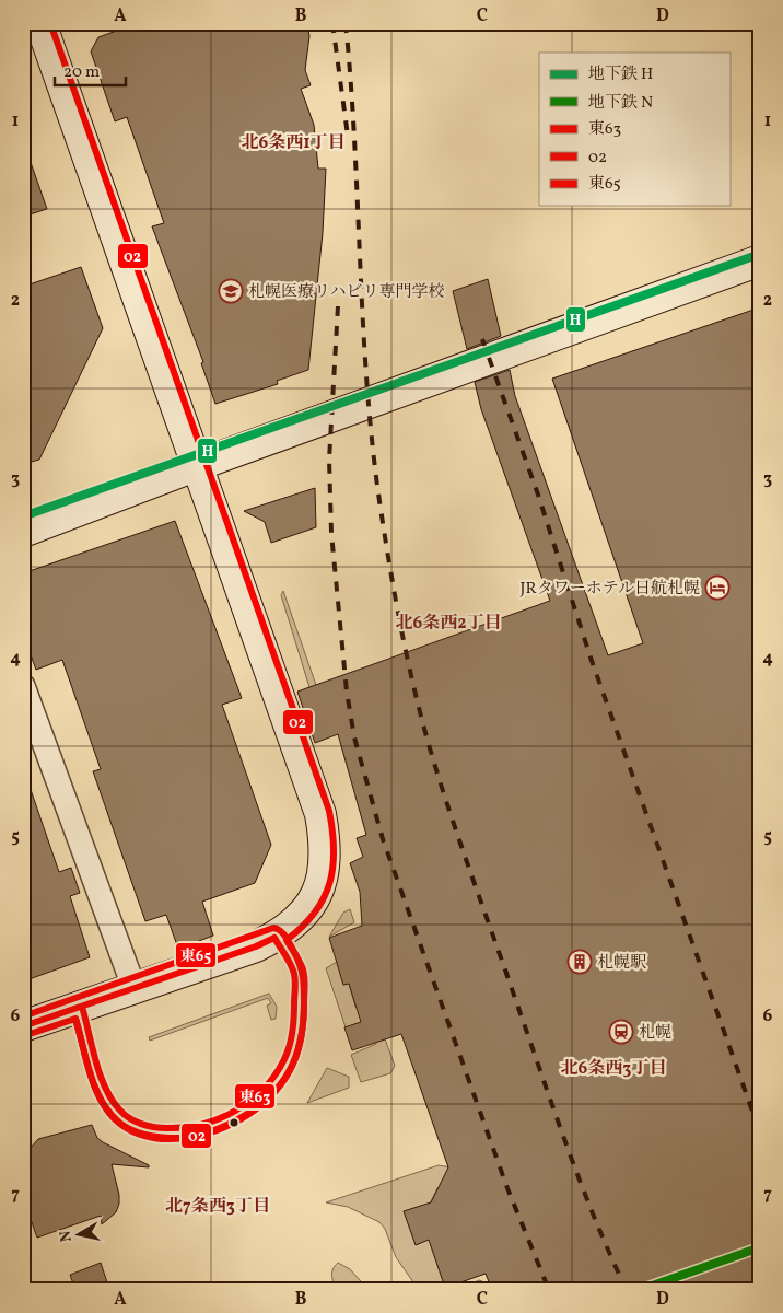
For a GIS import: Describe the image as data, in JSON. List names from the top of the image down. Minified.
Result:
{"districts":["北6条西1丁目","北6条西2丁目","北6条西3丁目","北7条西3丁目"],"places":{"school or university":["札幌医療リハビリ専門学校"],"hotel":["JRタワーホテル日航札幌"],"building":["札幌駅"],"station":["札幌"]},"lines":["transit line 02","metro line H","transit line 東65","transit line 東63","metro line N"],"legend":["地下鉄 H","地下鉄 N","東63","02","東65"],"scale_bar":"20 m","north":"left","grid":{"columns":["A","B","C","D"],"rows":["1","2","3","4","5","6","7"]}}
